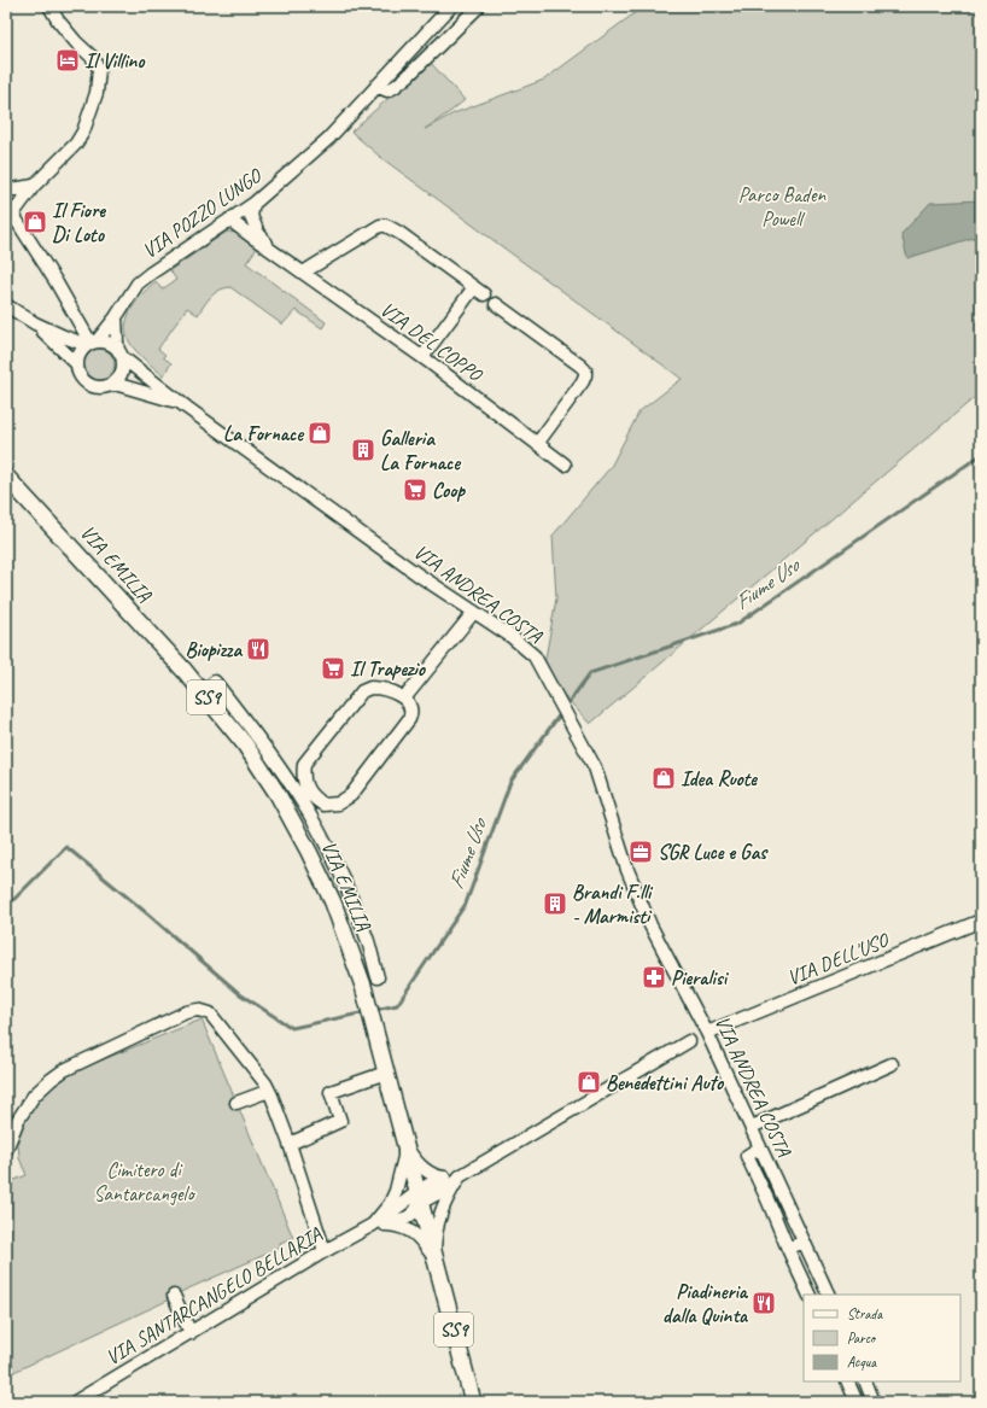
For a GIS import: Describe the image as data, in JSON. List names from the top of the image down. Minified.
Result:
{"streets":{"main road":["VIA EMILIA","SS9"],"street":["VIA POZZO LUNGO","VIA DEL COPPO","VIA ANDREA COSTA","VIA DELL'USO","VIA SANTARCANGELO BELLARIA"]},"crossings":[["VIA POZZO LUNGO","VIA DEL COPPO"],["VIA POZZO LUNGO","VIA ANDREA COSTA"],["VIA EMILIA","VIA SANTARCANGELO BELLARIA"],["VIA ANDREA COSTA","VIA DELL'USO"]],"water":["Fiume Uso"],"parks":["Parco Baden Powell","Cimitero di Santarcangelo"],"places":{"hotel":["Il Villino"],"shop":["Il Fiore Di Loto","La Fornace","Idea Ruote","Benedettini Auto"],"building":["Galleria La Fornace","Brandi F.lli - Marmisti"],"supermarket":["Coop","Il Trapezio"],"restaurant":["Biopizza","Piadineria dalla Quinta"],"office":["SGR Luce e Gas"],"pharmacy":["Pieralisi"]},"legend":["Strada","Parco","Acqua"]}
